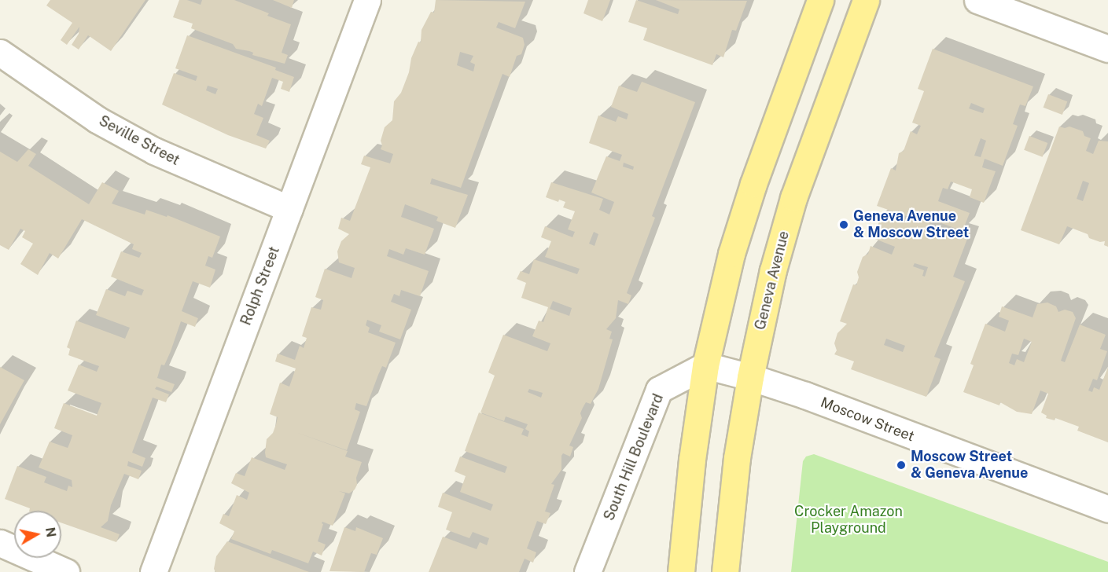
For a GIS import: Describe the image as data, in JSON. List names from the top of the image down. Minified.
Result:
{"streets":{"main road":["Geneva Avenue"],"street":["Seville Street","Rolph Street","Moscow Street","South Hill Boulevard"]},"crossings":[["Seville Street","Rolph Street"],["Geneva Avenue","Moscow Street"],["Moscow Street","South Hill Boulevard"]],"parks":["Crocker Amazon Playground"],"places":["Geneva Avenue & Moscow Street","Moscow Street & Geneva Avenue"],"north":"right"}
